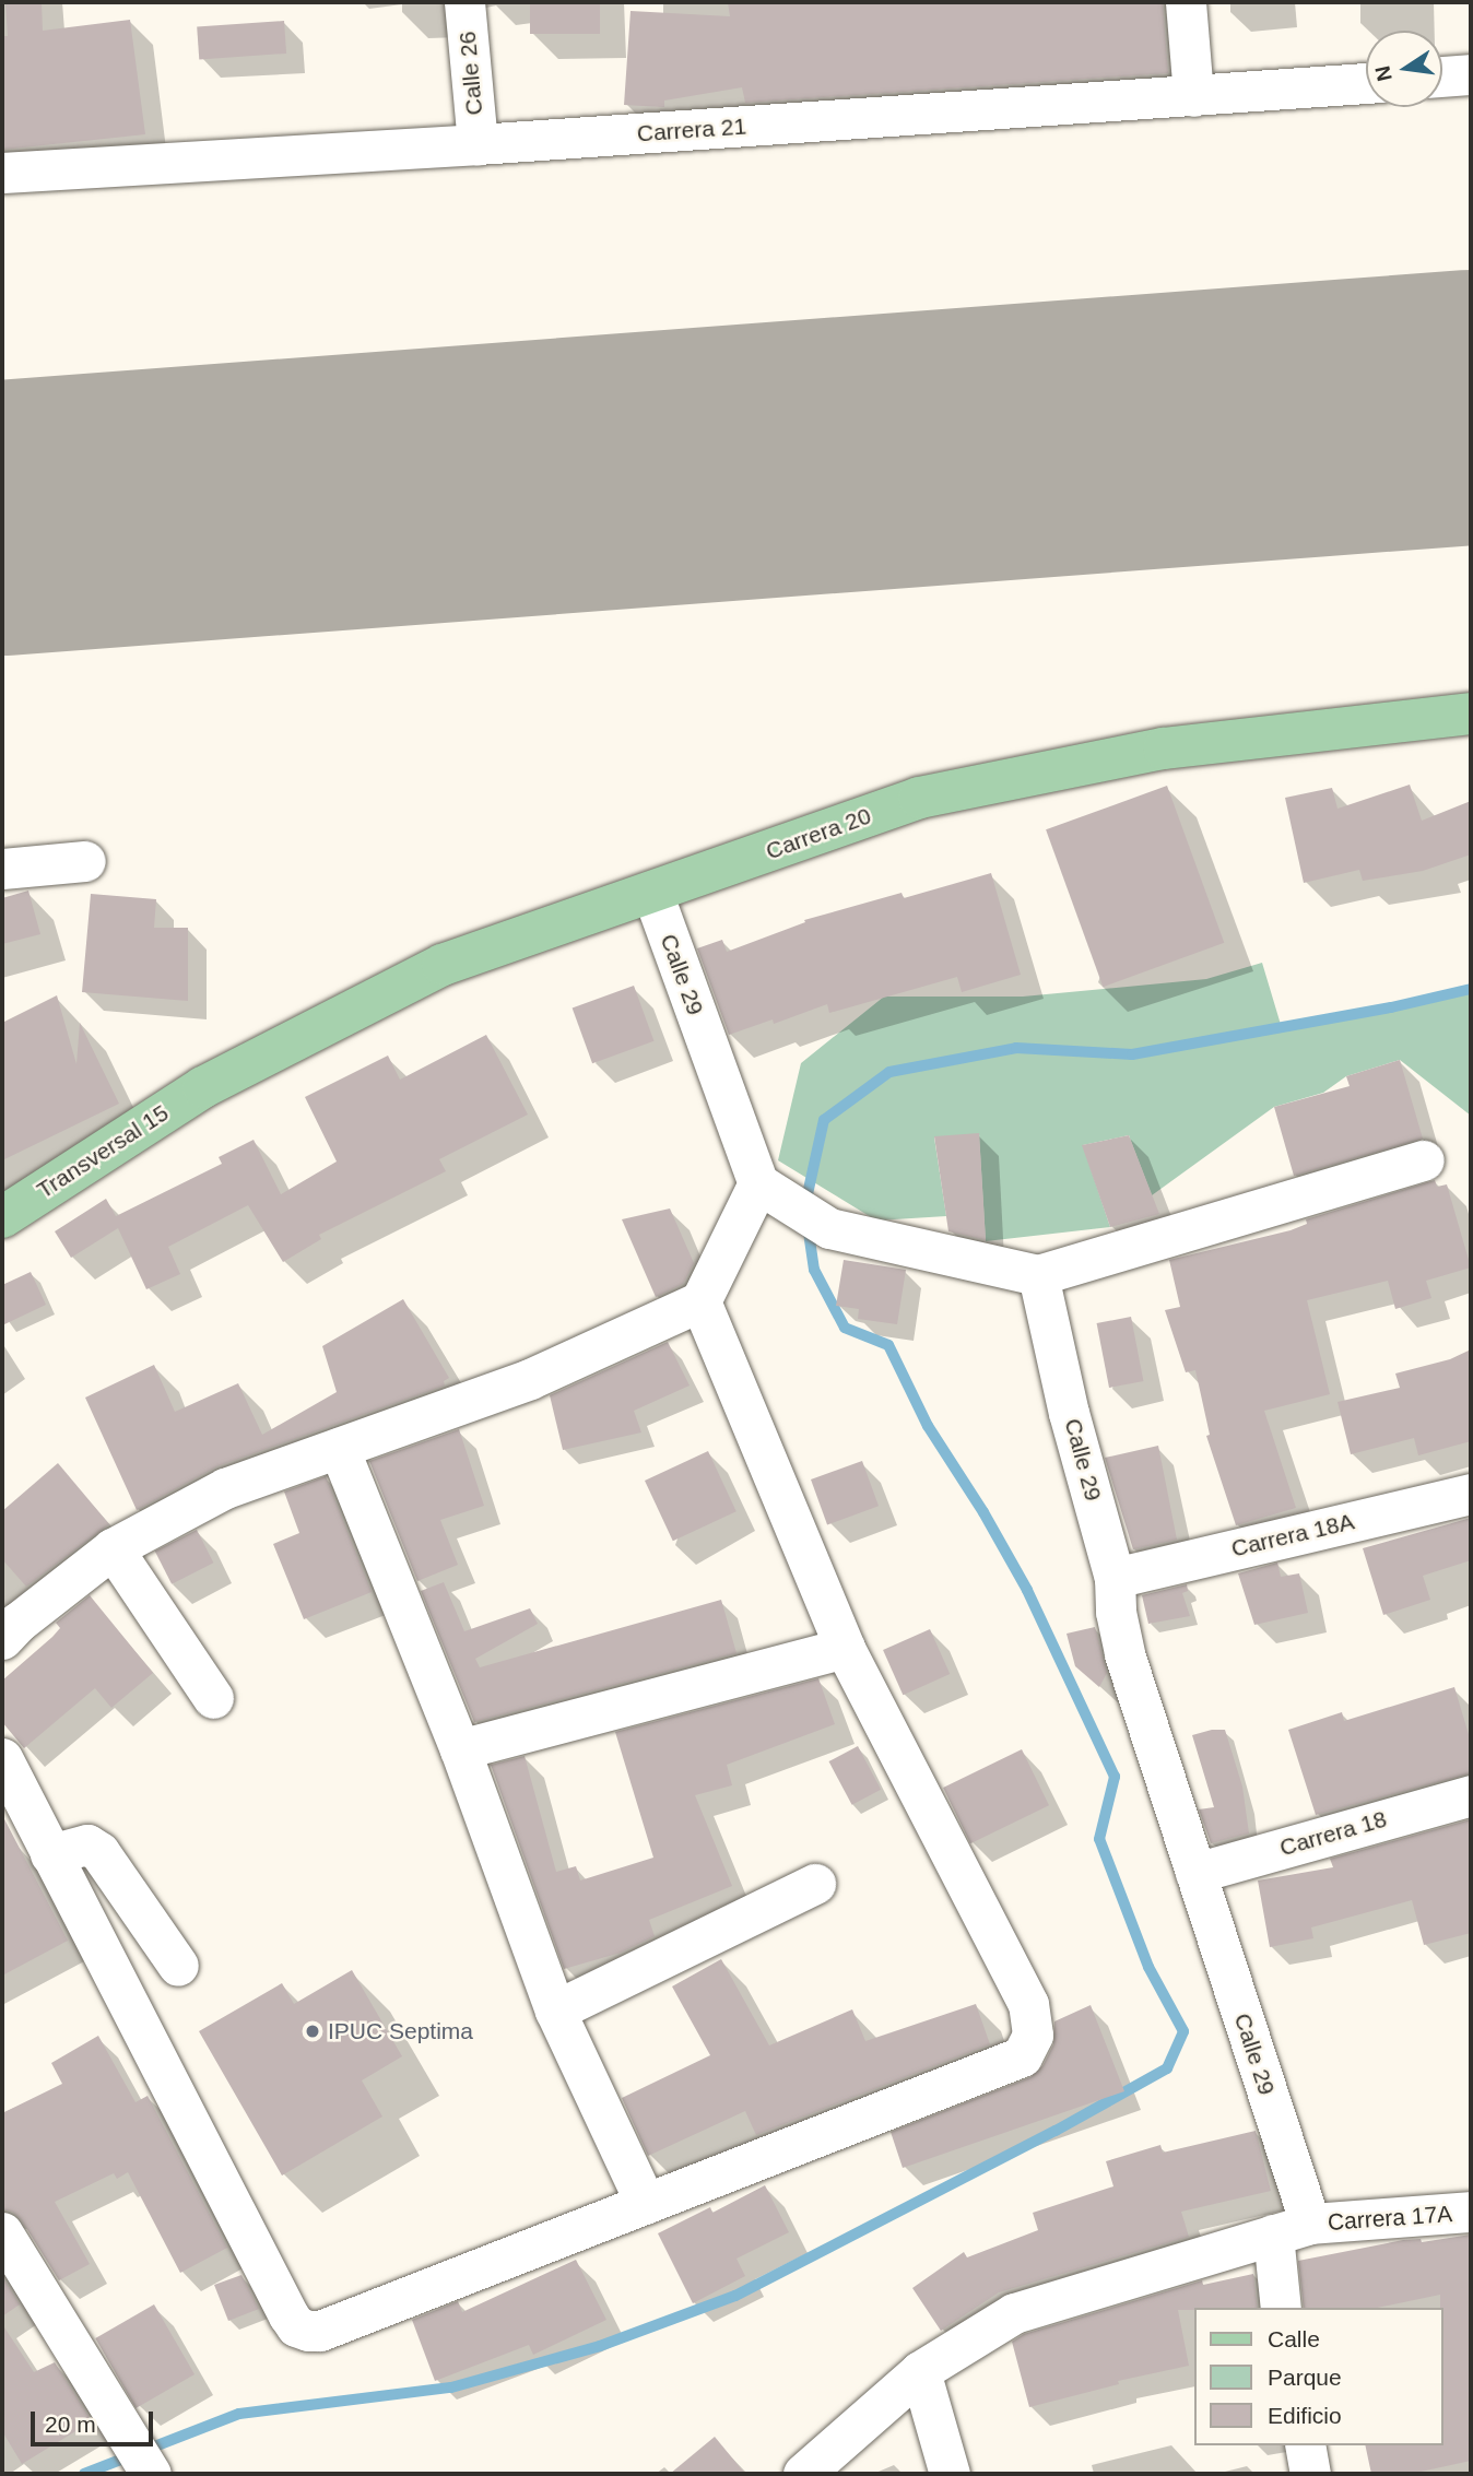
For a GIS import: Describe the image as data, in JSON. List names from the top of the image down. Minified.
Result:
{"streets":{"main road":["Carrera 20","Transversal 15"],"street":["Calle 26","Carrera 21","Calle 29","Carrera 18A","Carrera 18","Carrera 17A"]},"crossings":[["Calle 26","Carrera 21"],["Carrera 20","Calle 29"],["Carrera 20","Transversal 15"],["Calle 29","Carrera 18A"],["Calle 29","Carrera 18"],["Calle 29","Carrera 17A"]],"places":["IPUC Septima"],"legend":["Calle","Parque","Edificio"],"scale_bar":"20 m","north":"left"}
